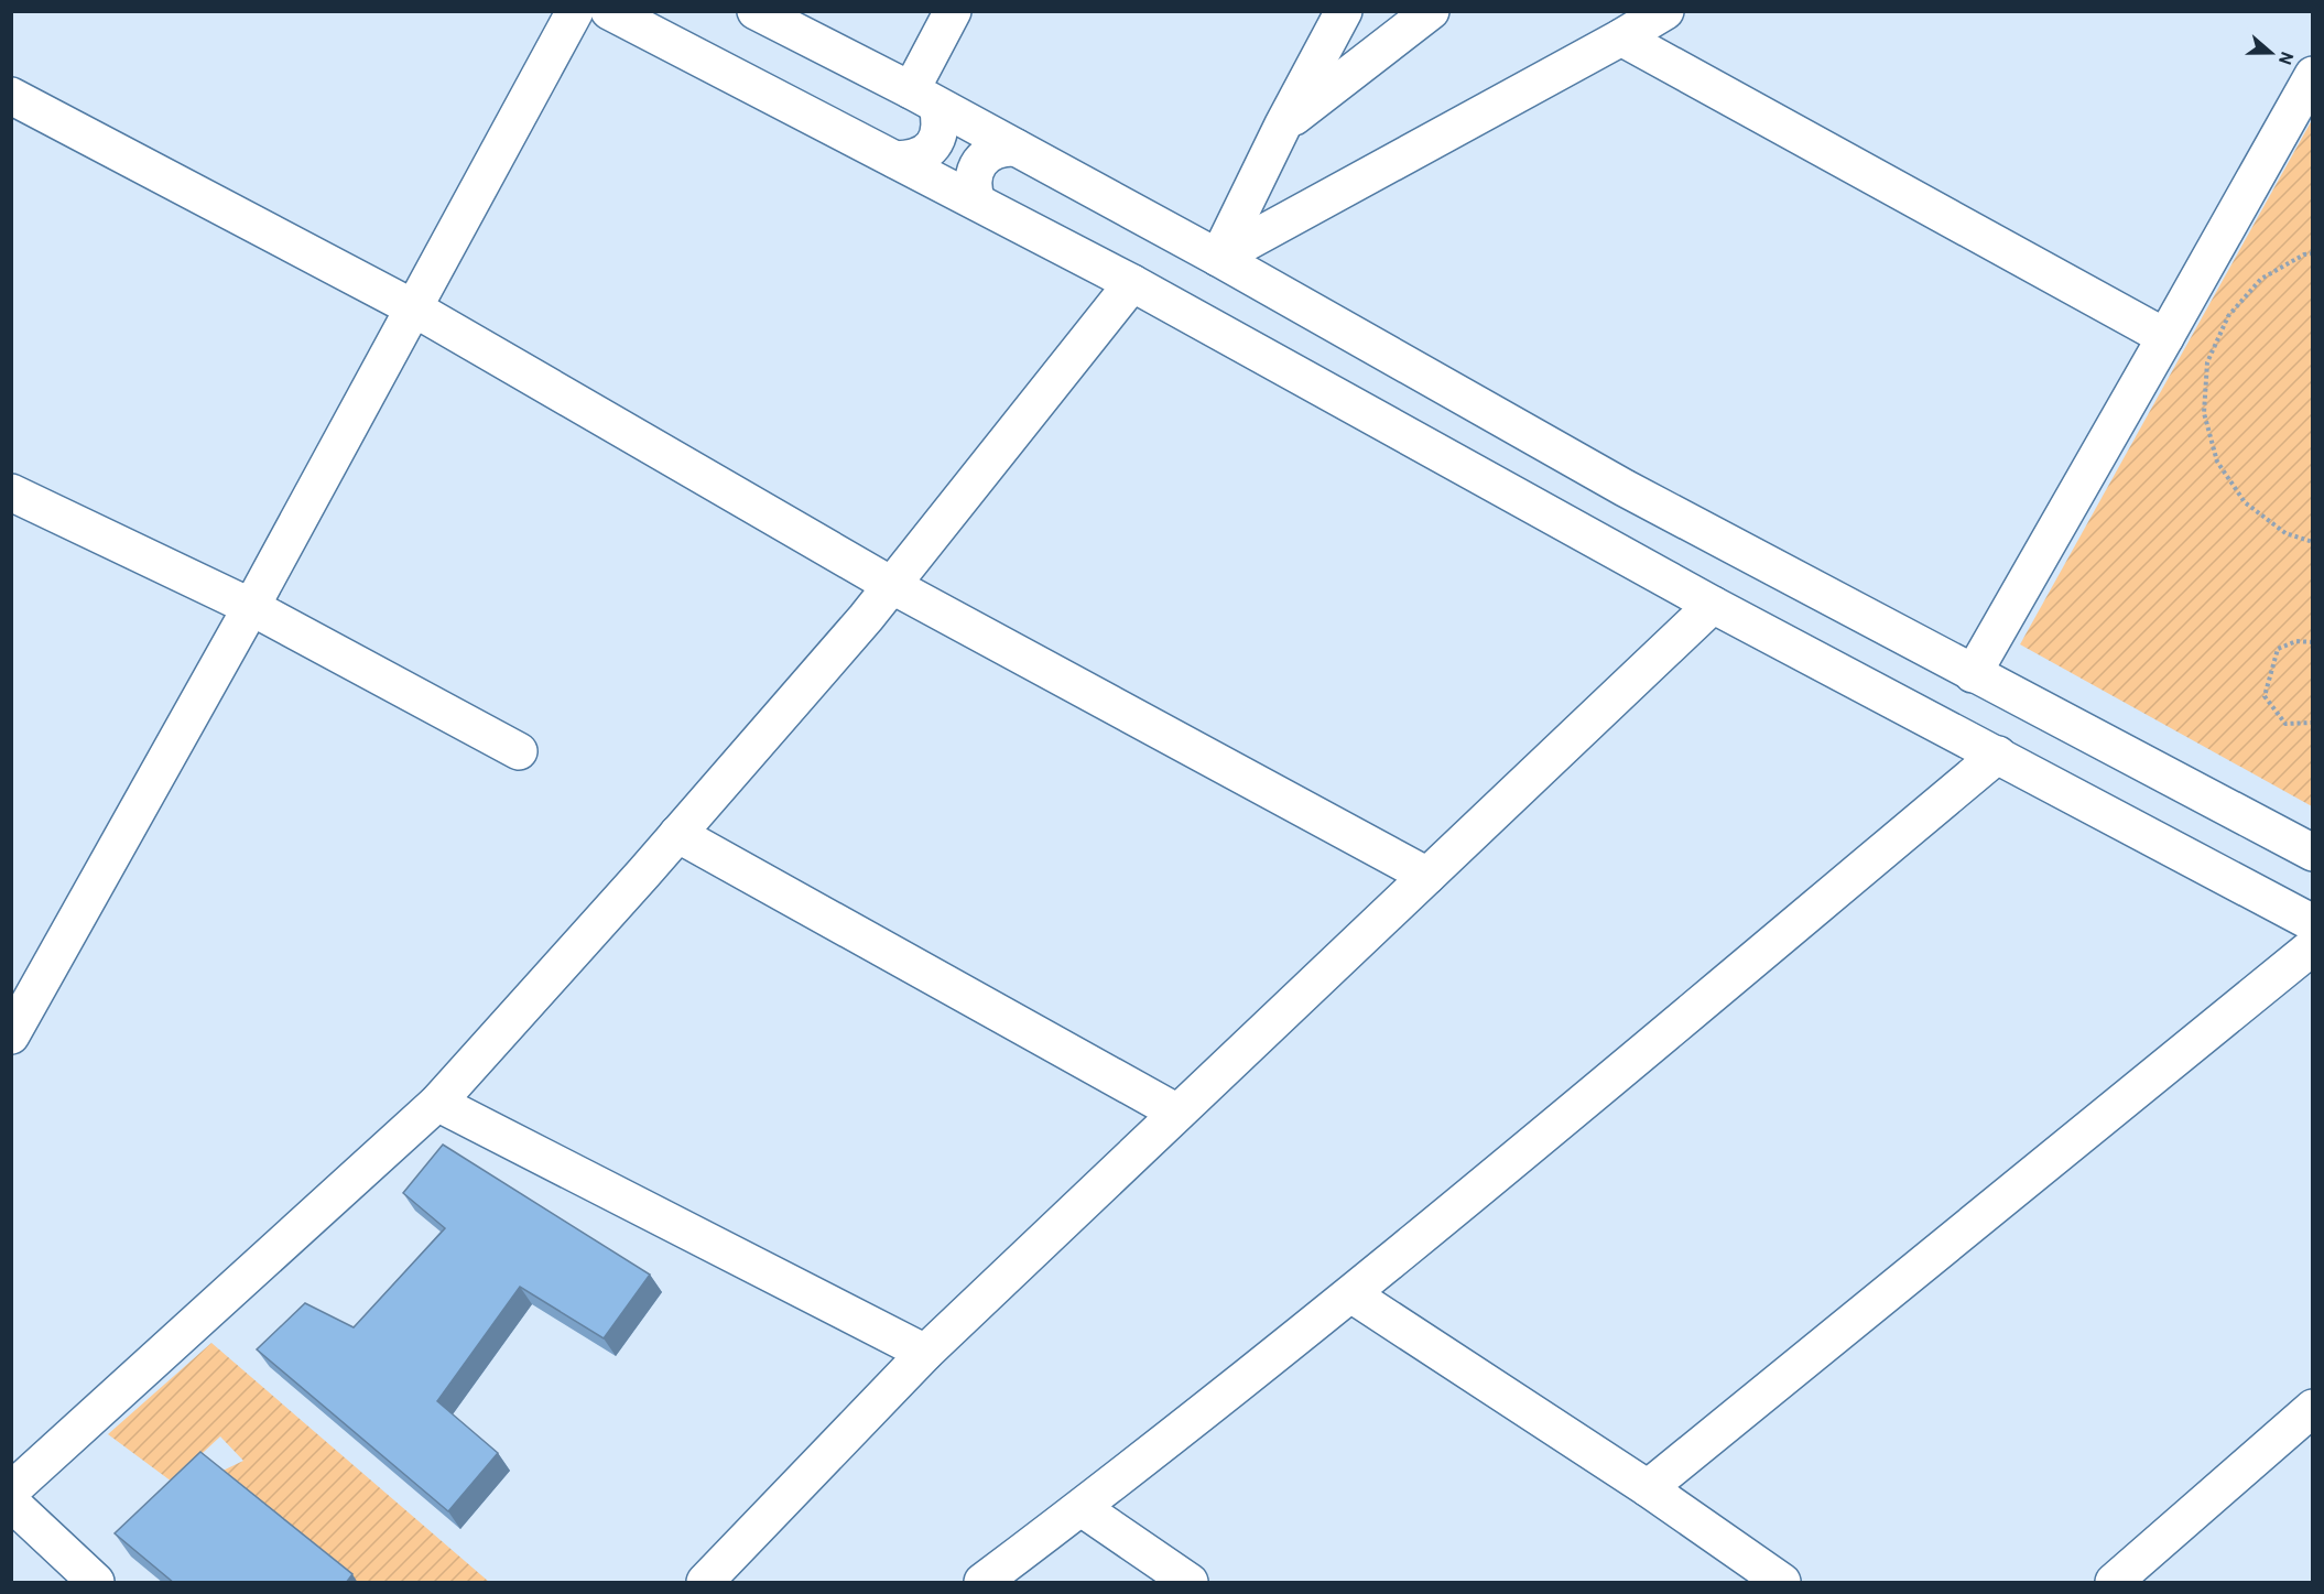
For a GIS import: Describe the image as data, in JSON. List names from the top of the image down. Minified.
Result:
{"north":"right"}
